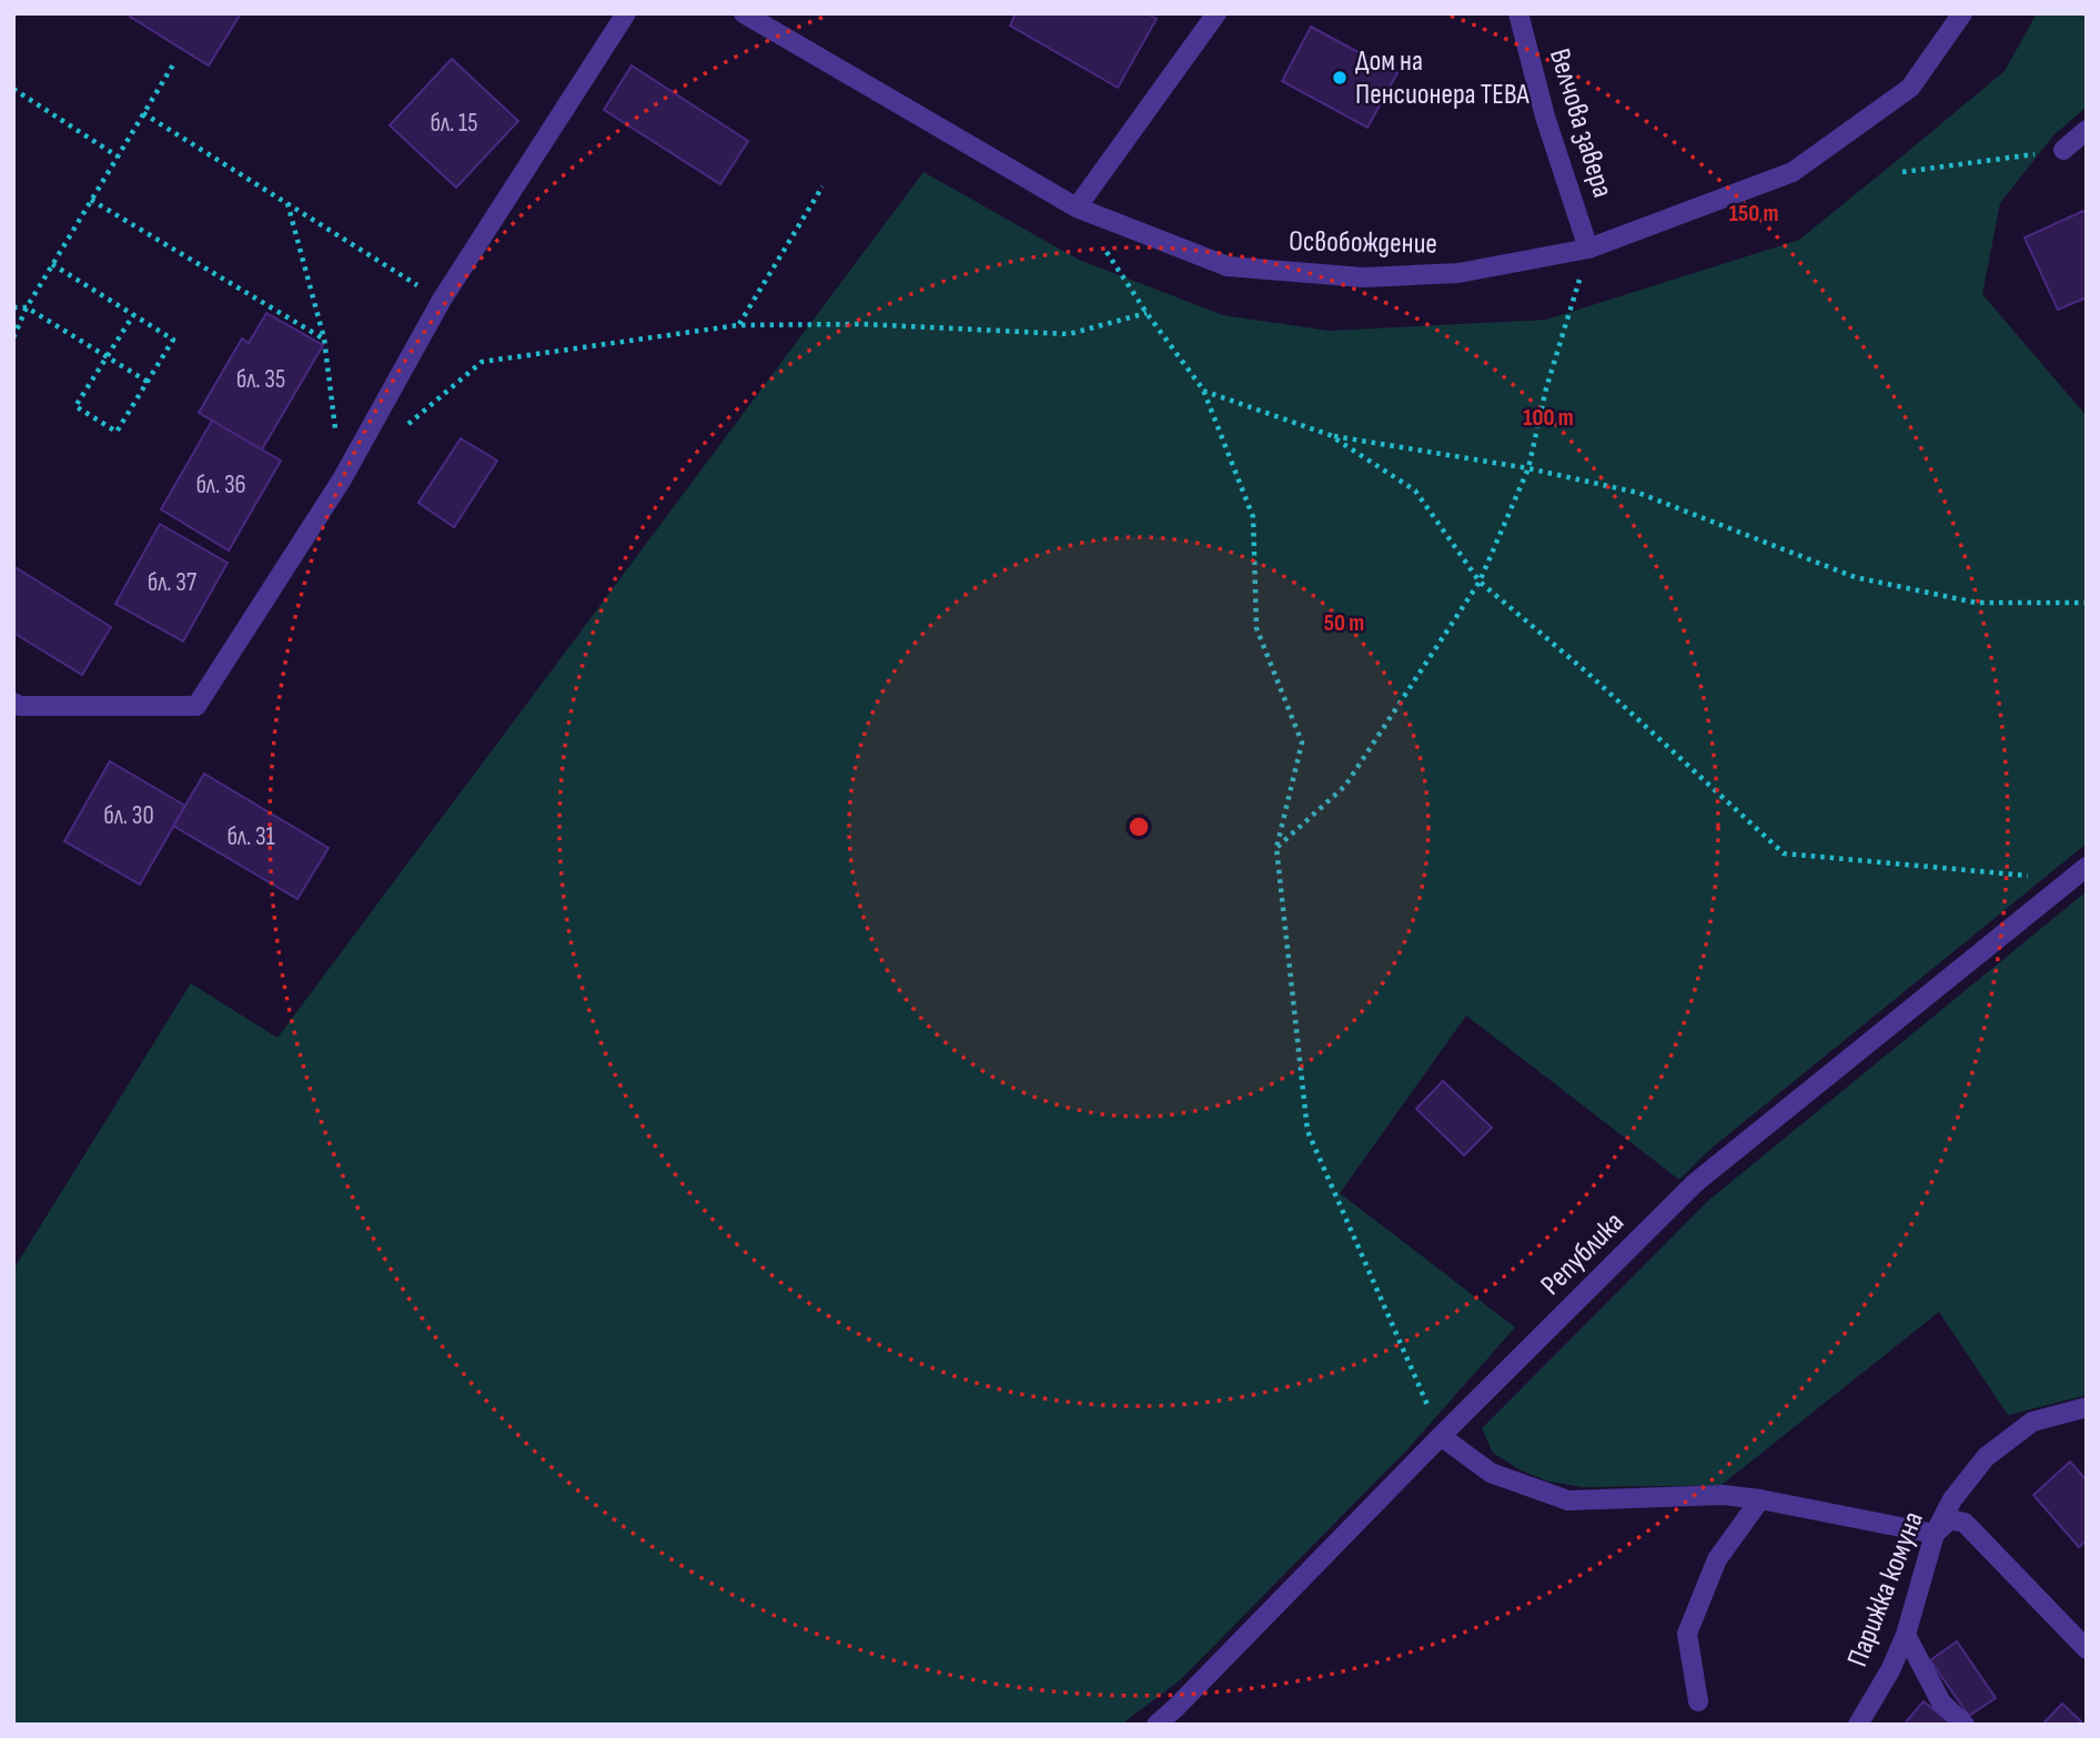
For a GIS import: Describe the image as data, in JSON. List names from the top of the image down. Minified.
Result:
{"streets":{"street":["Велчова завера","Освобождение","Република","Парижка комуна"]},"crossings":[["Велчова завера","Освобождение"]],"places":["Дом на Пенсионера ТЕВА"],"house_numbers":["бл. 15","бл. 35","бл. 36","бл. 37","бл. 30","бл. 31"],"rings":["150 m","100 m","50 m"]}
